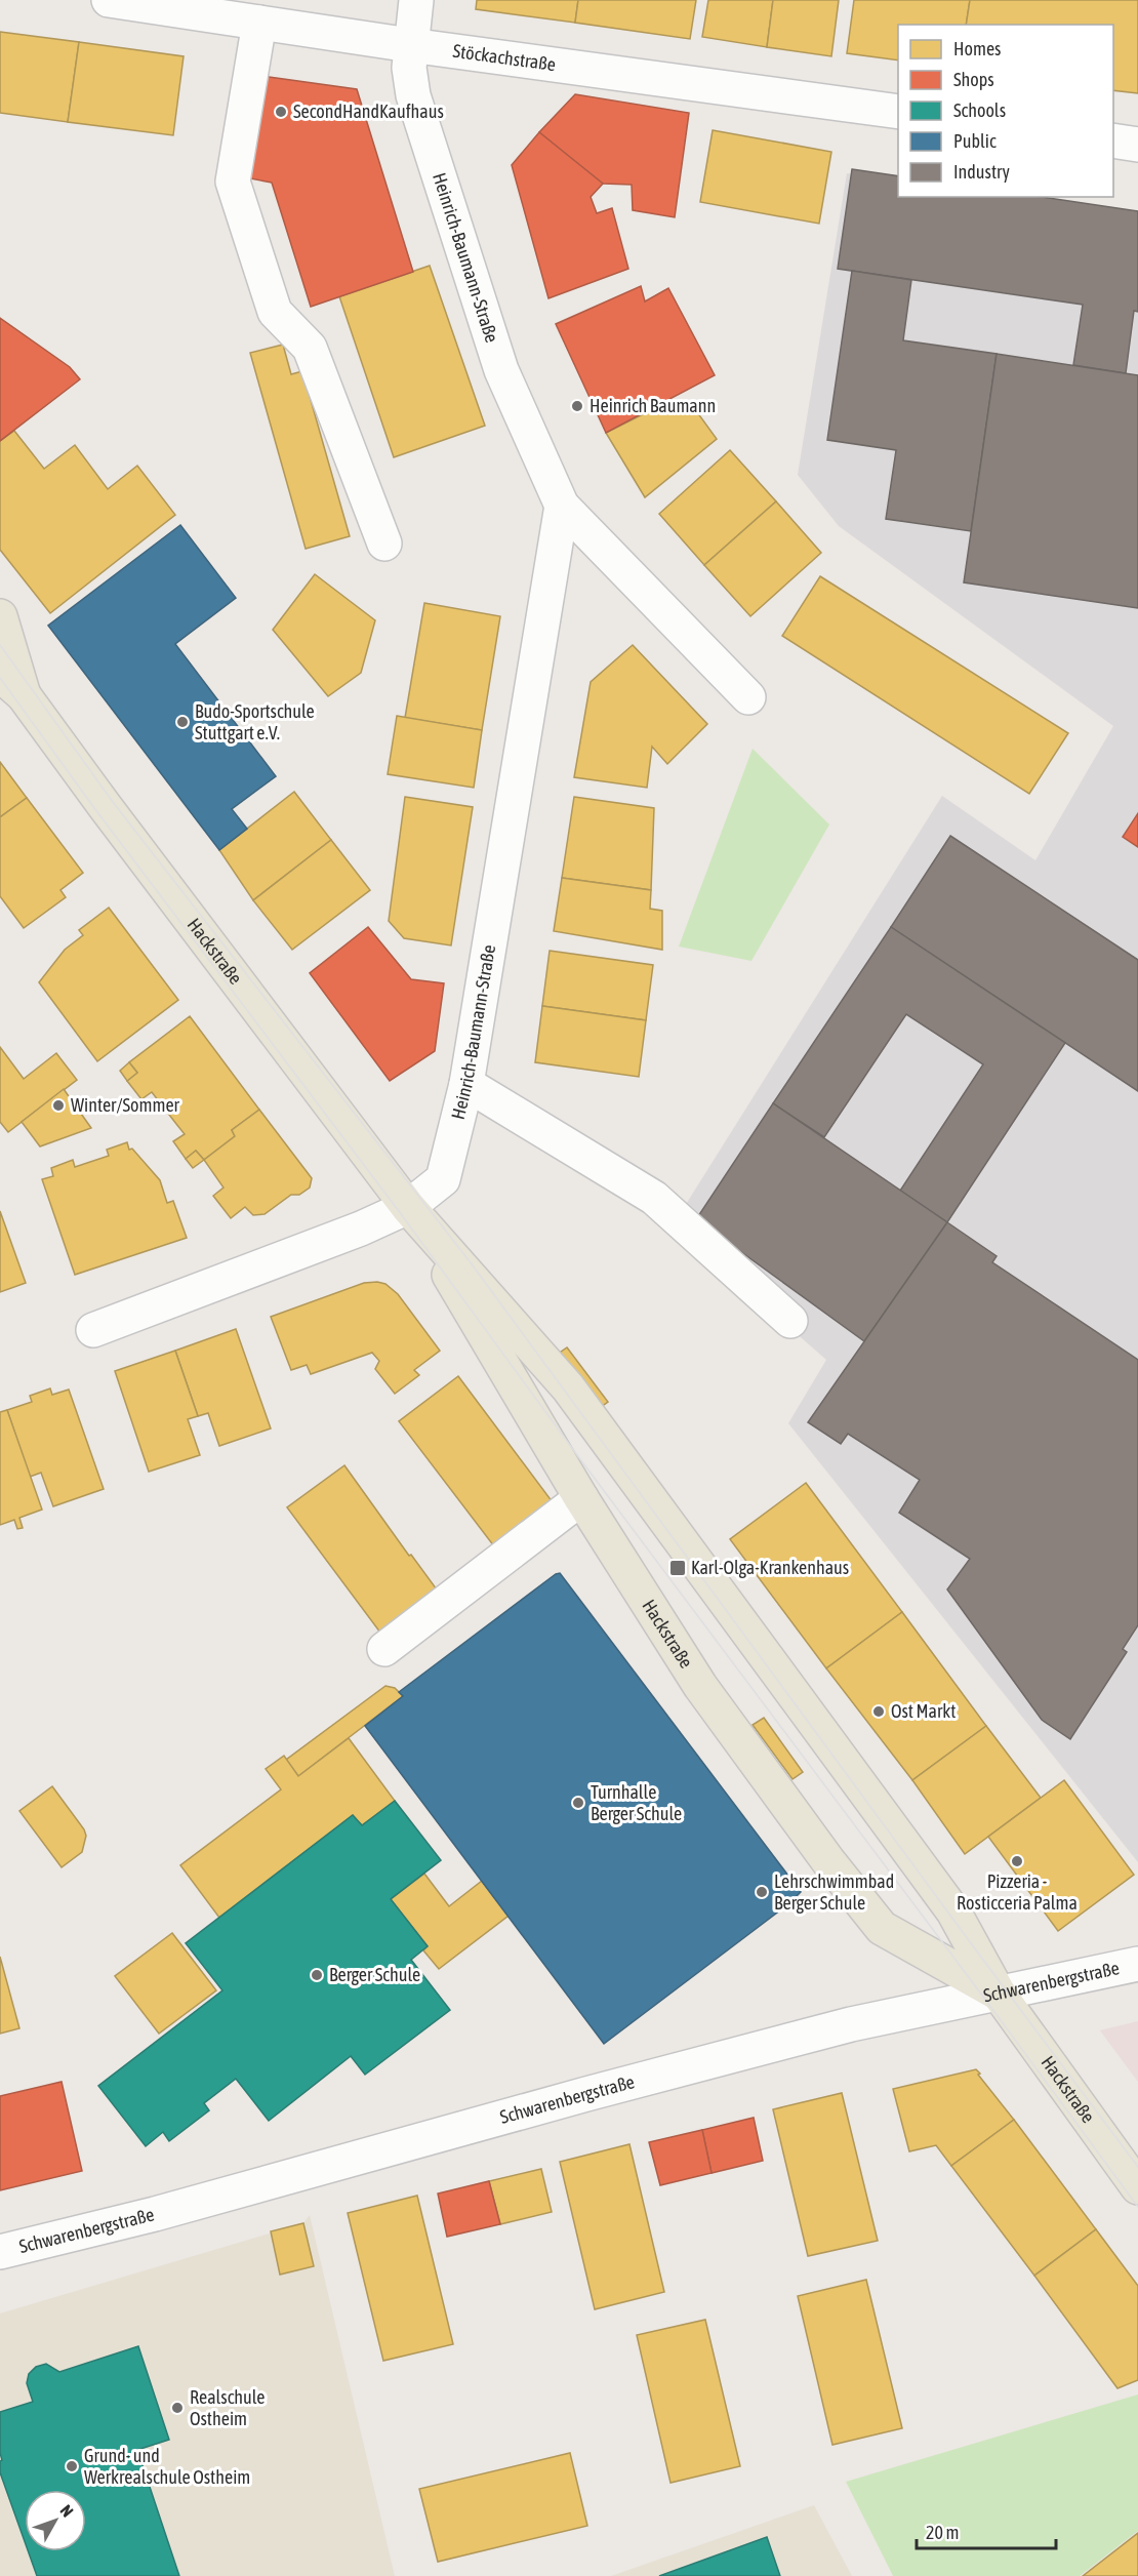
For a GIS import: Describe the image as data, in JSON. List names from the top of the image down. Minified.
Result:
{"streets":{"main road":["Hackstraße"],"street":["Stöckachstraße","Heinrich-Baumann-Straße","Schwarenbergstraße"]},"crossings":[["Stöckachstraße","Heinrich-Baumann-Straße"],["Heinrich-Baumann-Straße","Hackstraße"],["Hackstraße","Schwarenbergstraße"]],"places":{"other":["SecondHandKaufhaus","Heinrich Baumann","Budo-Sportschule Stuttgart e.V.","Winter/Sommer","Ost Markt","Turnhalle Berger Schule","Pizzeria - Rosticceria Palma","Lehrschwimmbad Berger Schule","Berger Schule","Realschule Ostheim","Grund- und Werkrealschule Ostheim"],"transit":["Karl-Olga-Krankenhaus"]},"legend":["Homes","Shops","Schools","Public","Industry"],"scale_bar":"20 m","north":"top right"}
